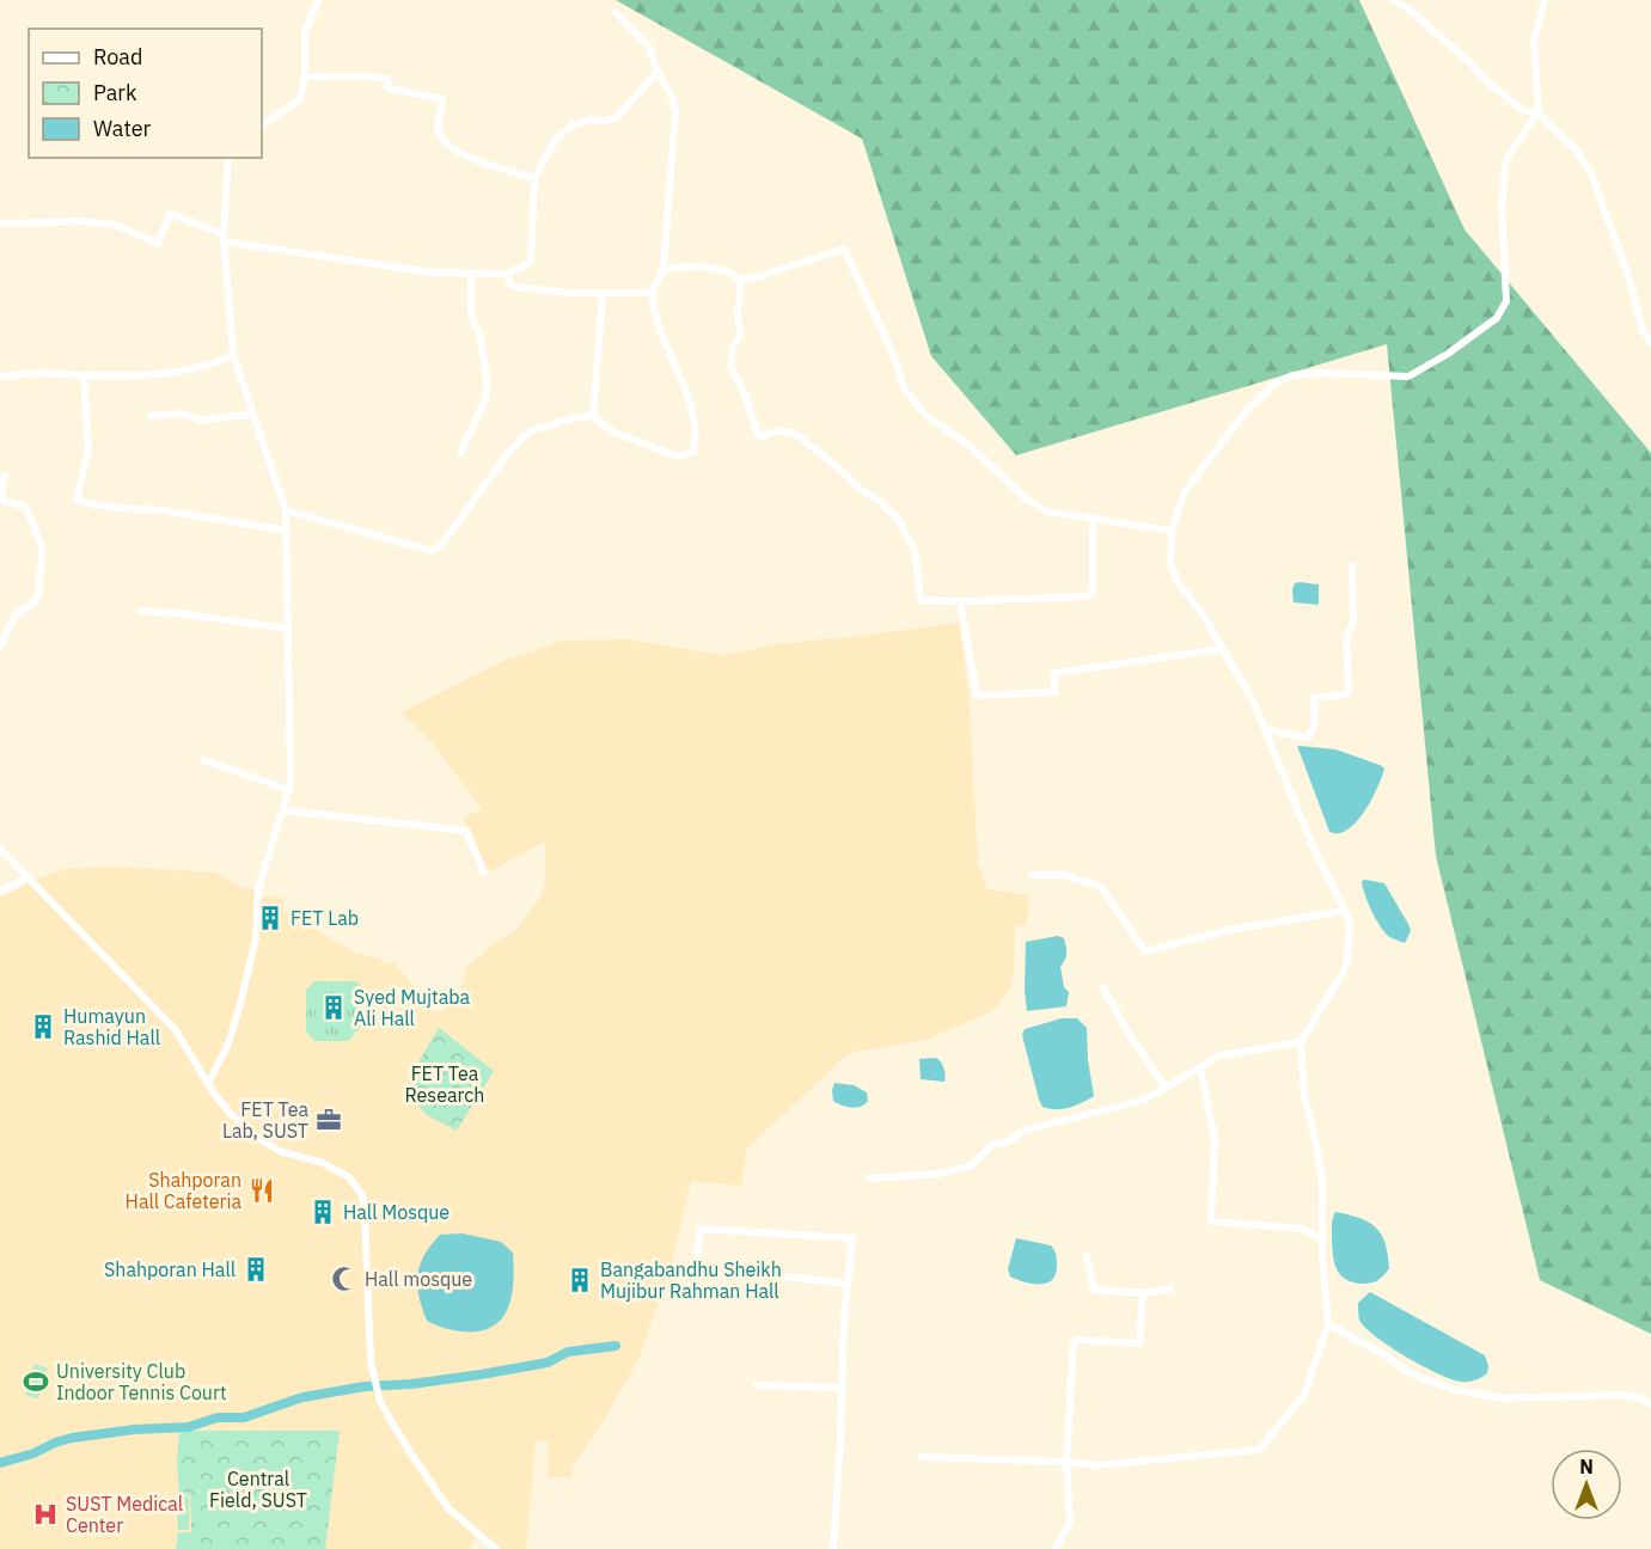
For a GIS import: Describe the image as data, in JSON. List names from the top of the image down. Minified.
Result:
{"parks":["FET Tea Research","Central Field, SUST"],"places":{"building":["FET Lab","Syed Mujtaba Ali Hall","Humayun Rashid Hall","Hall Mosque","Shahporan Hall","Bangabandhu Sheikh Mujibur Rahman Hall"],"office":["FET Tea Lab, SUST"],"restaurant":["Shahporan Hall Cafeteria"],"mosque":["Hall mosque"],"sports":["University Club Indoor Tennis Court"],"hospital":["SUST Medical Center"]},"legend":["Road","Park","Water"],"north":"top"}
